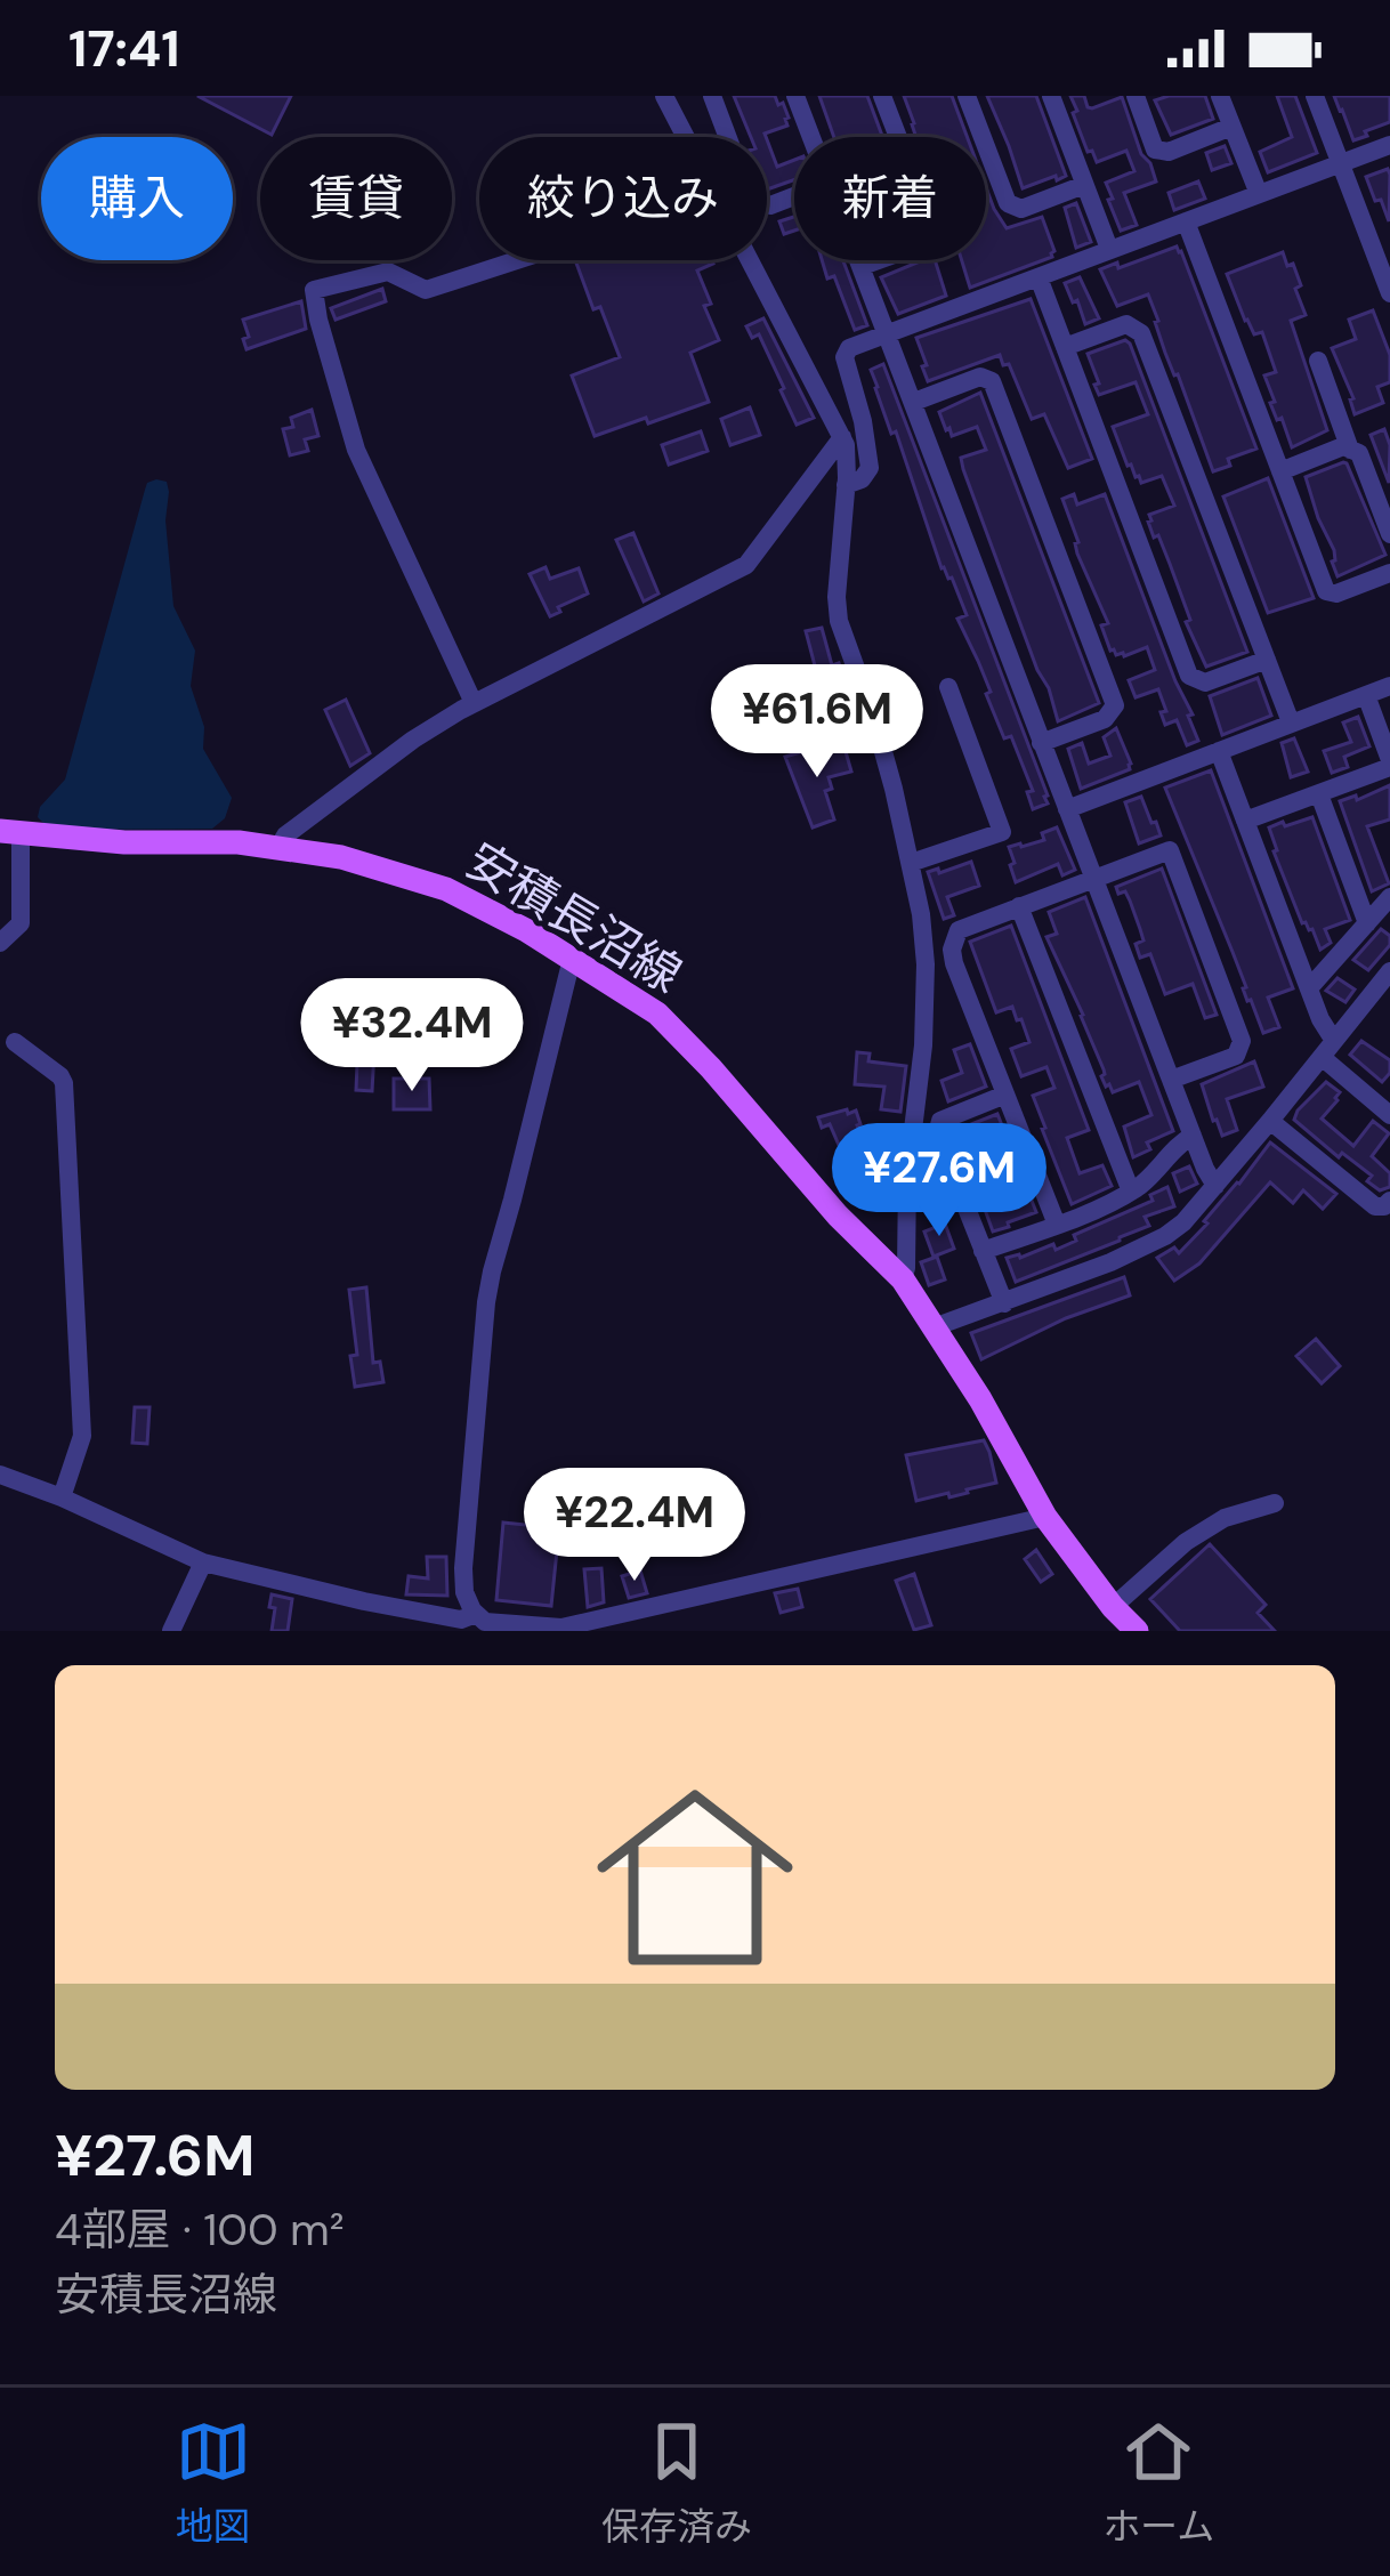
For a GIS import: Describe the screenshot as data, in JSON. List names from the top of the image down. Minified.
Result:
{"streets":{"main road":["安積長沼線"]},"page":{"status":"17:41","chip":["購入","賃貸","絞り込み","新着"],"price":["¥61.6M","¥32.4M","¥27.6M","¥22.4M"],"list":[{"name":"¥27.6M","note":"4部屋 · 100 m² · 安積長沼線"}],"tabs":["地図","保存済み","ホーム"]}}
